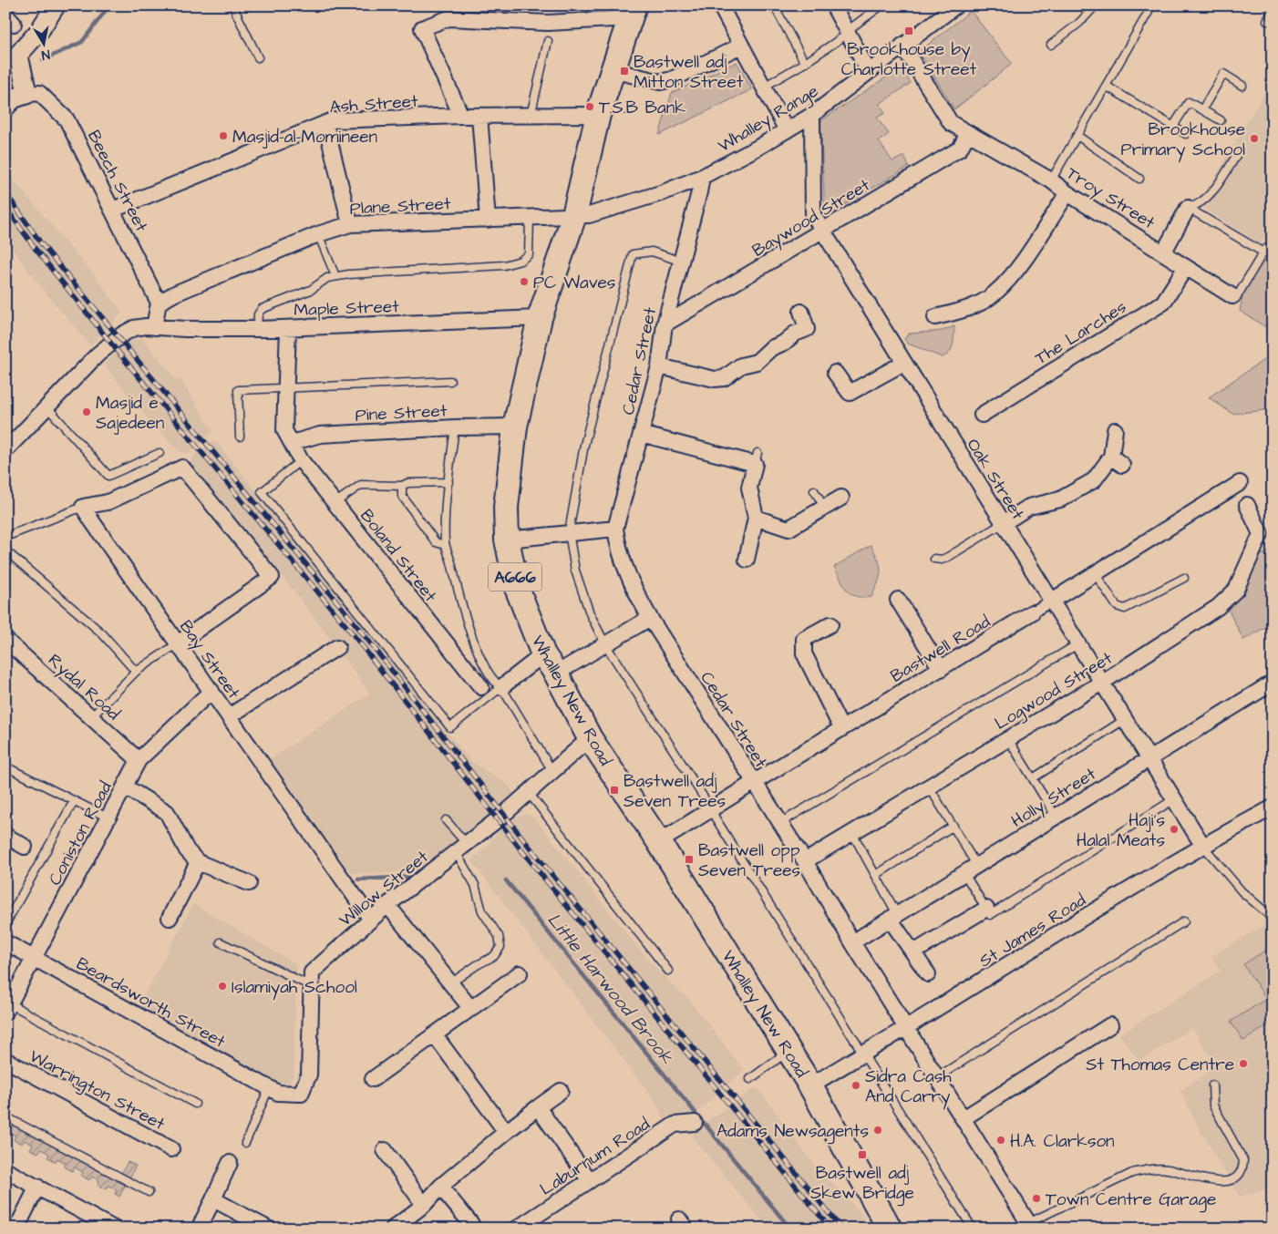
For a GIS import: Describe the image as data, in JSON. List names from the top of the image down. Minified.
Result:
{"streets":{"highway":["A666","Whalley New Road"],"street":["Ash Street","Whalley Range","Beech Street","Troy Street","Plane Street","Baywood Street","Maple Street","The Larches","Cedar Street","Pine Street","Oak Street","Boland Street","Bastwell Road","Bay Street","Rydal Road","Logwood Street","Holly Street","Coniston Road","Willow Street","St James Road","Beardsworth Street","Warrington Street","Laburnum Road"]},"crossings":[["Ash Street","Beech Street"],["Ash Street","Whalley New Road"],["Whalley Range","Troy Street"],["Whalley Range","Plane Street"],["Whalley Range","Cedar Street"],["Whalley Range","Oak Street"],["Whalley Range","Whalley New Road"],["Beech Street","Plane Street"],["Troy Street","Baywood Street"],["Troy Street","The Larches"],["Plane Street","Whalley New Road"],["Baywood Street","Cedar Street"],["Baywood Street","Oak Street"],["Maple Street","Boland Street"],["Maple Street","Whalley New Road"],["Cedar Street","Bastwell Road"],["Cedar Street","Logwood Street"],["Cedar Street","Holly Street"],["Cedar Street","St James Road"],["Pine Street","Boland Street"],["Pine Street","Whalley New Road"],["Oak Street","Bastwell Road"],["Oak Street","Logwood Street"],["Oak Street","Holly Street"],["Oak Street","St James Road"],["Bastwell Road","Whalley New Road"],["Bay Street","Coniston Road"],["Bay Street","Willow Street"],["Rydal Road","Coniston Road"],["Whalley New Road","Willow Street"],["Whalley New Road","St James Road"],["Coniston Road","Beardsworth Street"],["Willow Street","Beardsworth Street"]],"water":["Little Harwood Brook"],"places":{"transit":["Brookhouse by Charlotte Street","Bastwell adj Mitton Street","Bastwell adj Seven Trees","Bastwell opp Seven Trees","Bastwell adj Skew Bridge"],"other":["T.S.B Bank","Masjid-al-Momineen","Brookhouse Primary School","PC Waves","Masjid e Sajedeen","Haji's Halal Meats","Islamiyah School","St Thomas Centre","Sidra Cash And Carry","Adams Newsagents","H.A. Clarkson","Town Centre Garage"]},"north":"bottom"}
